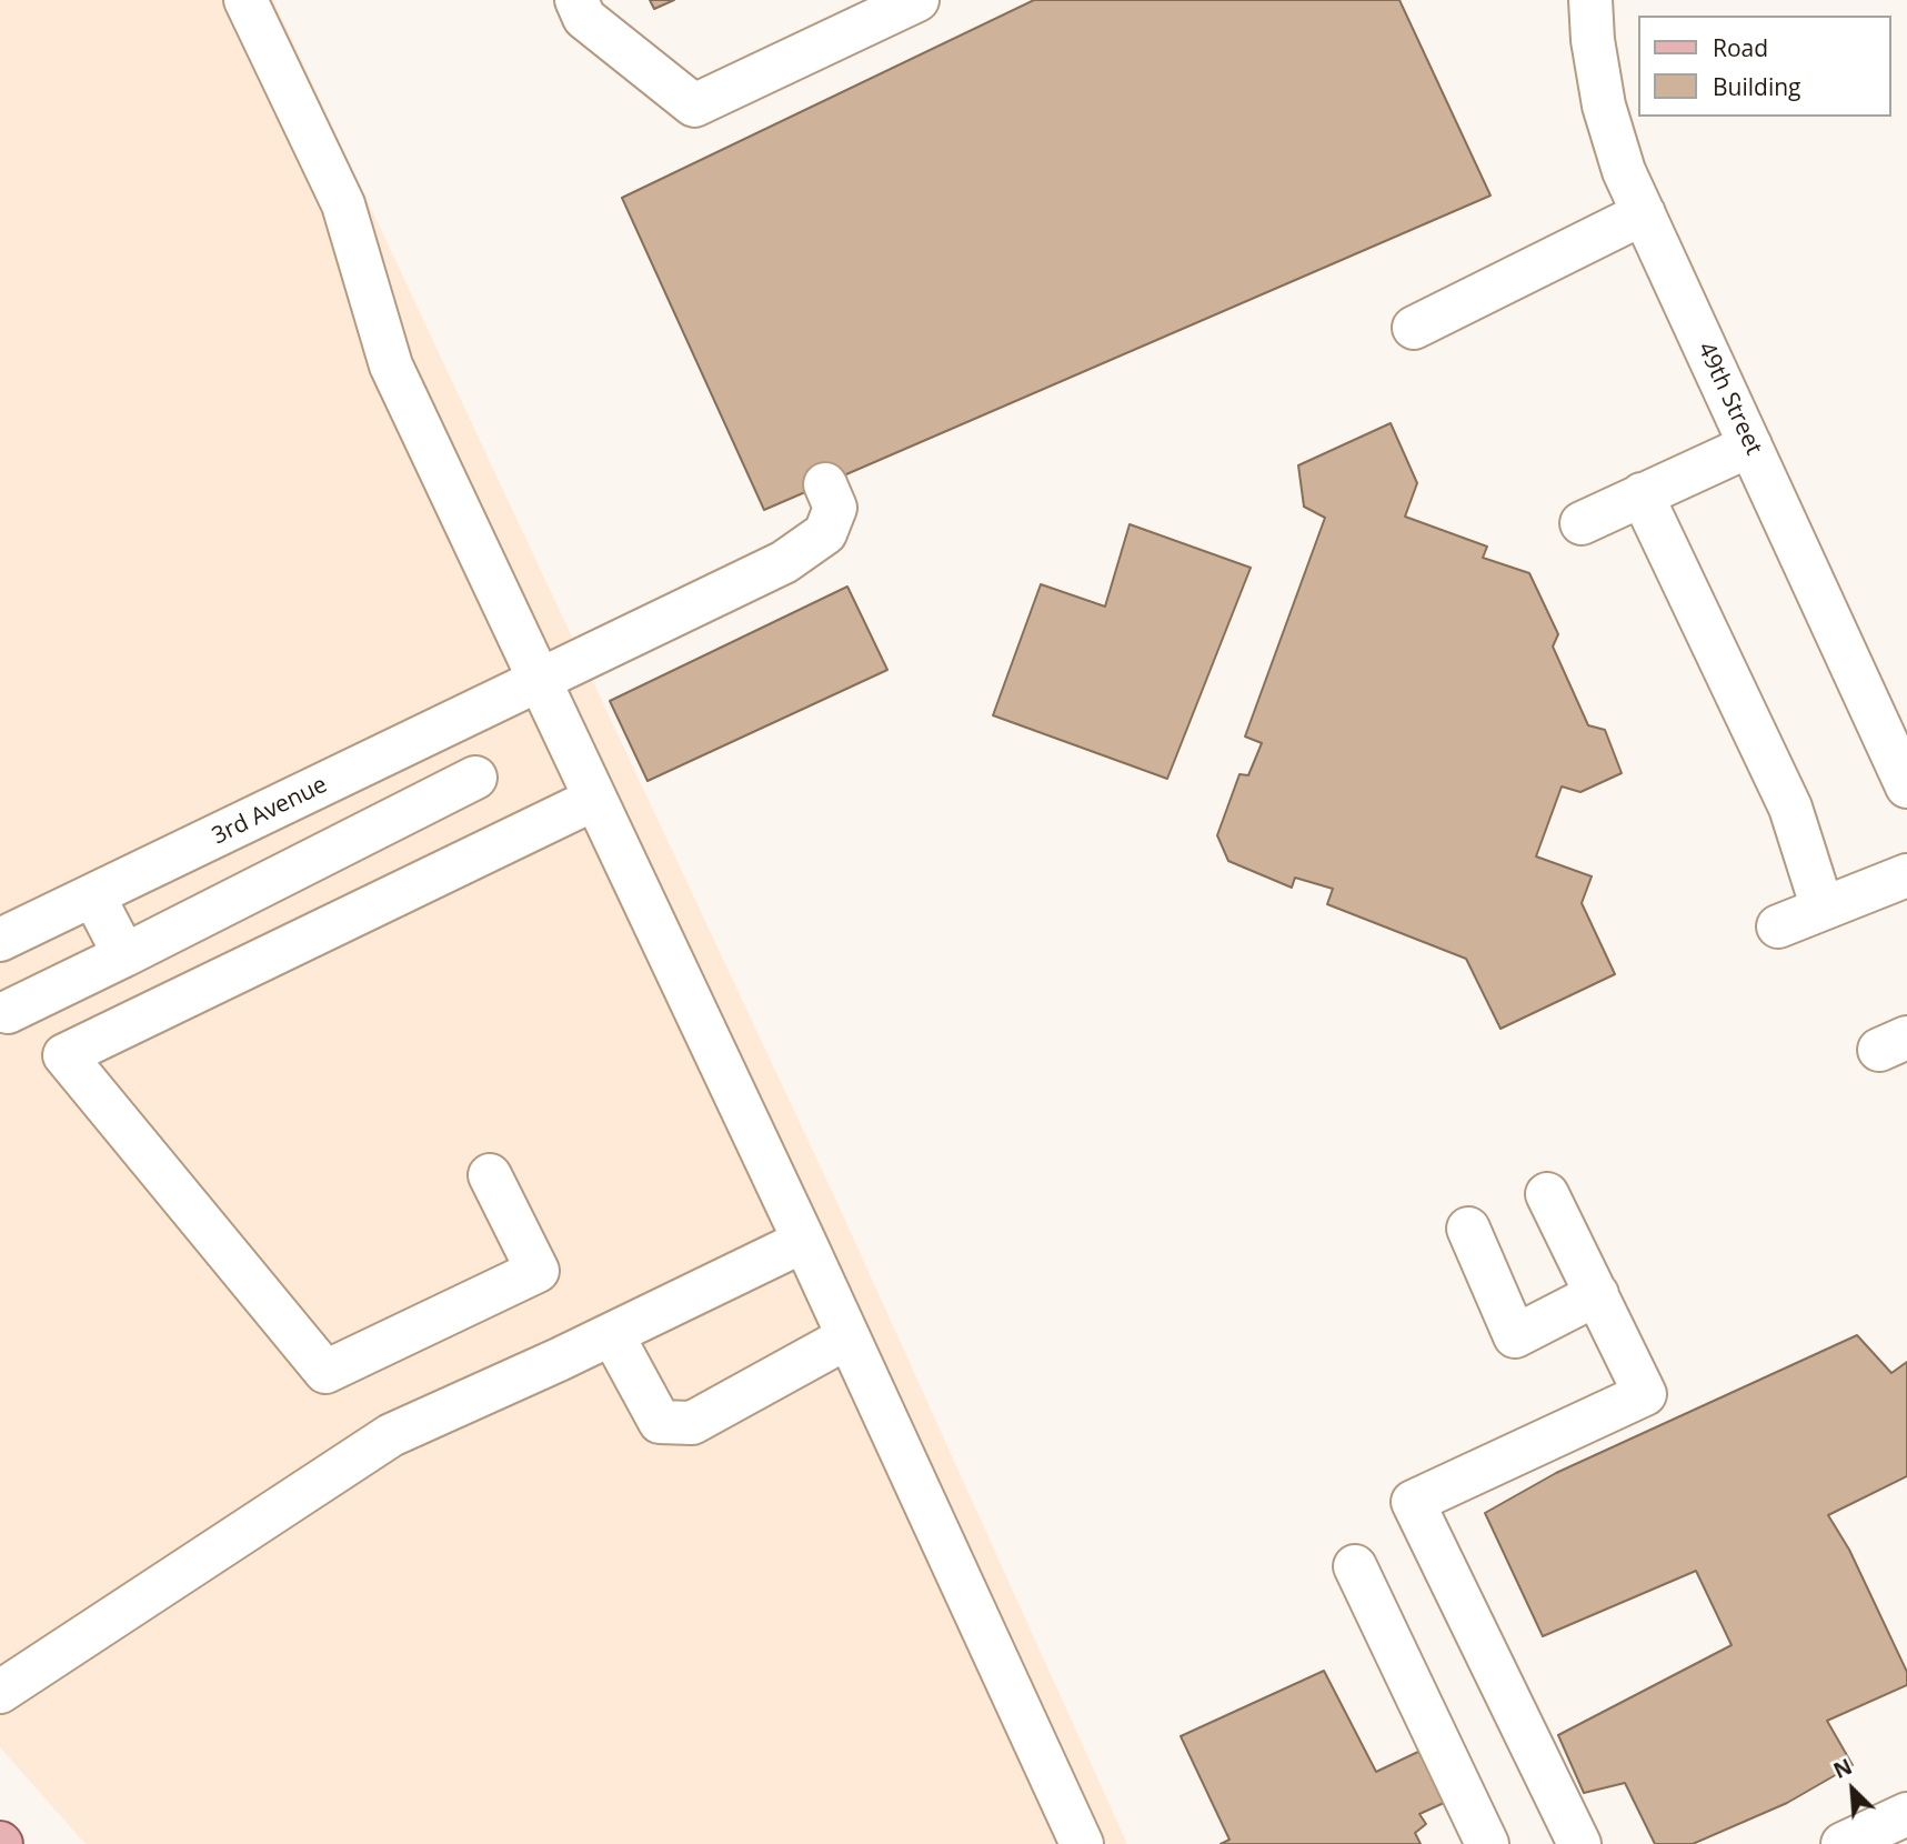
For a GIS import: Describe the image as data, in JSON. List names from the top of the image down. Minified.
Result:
{"streets":{"street":["49th Street","3rd Avenue"]},"legend":["Road","Building"],"north":"top left"}
